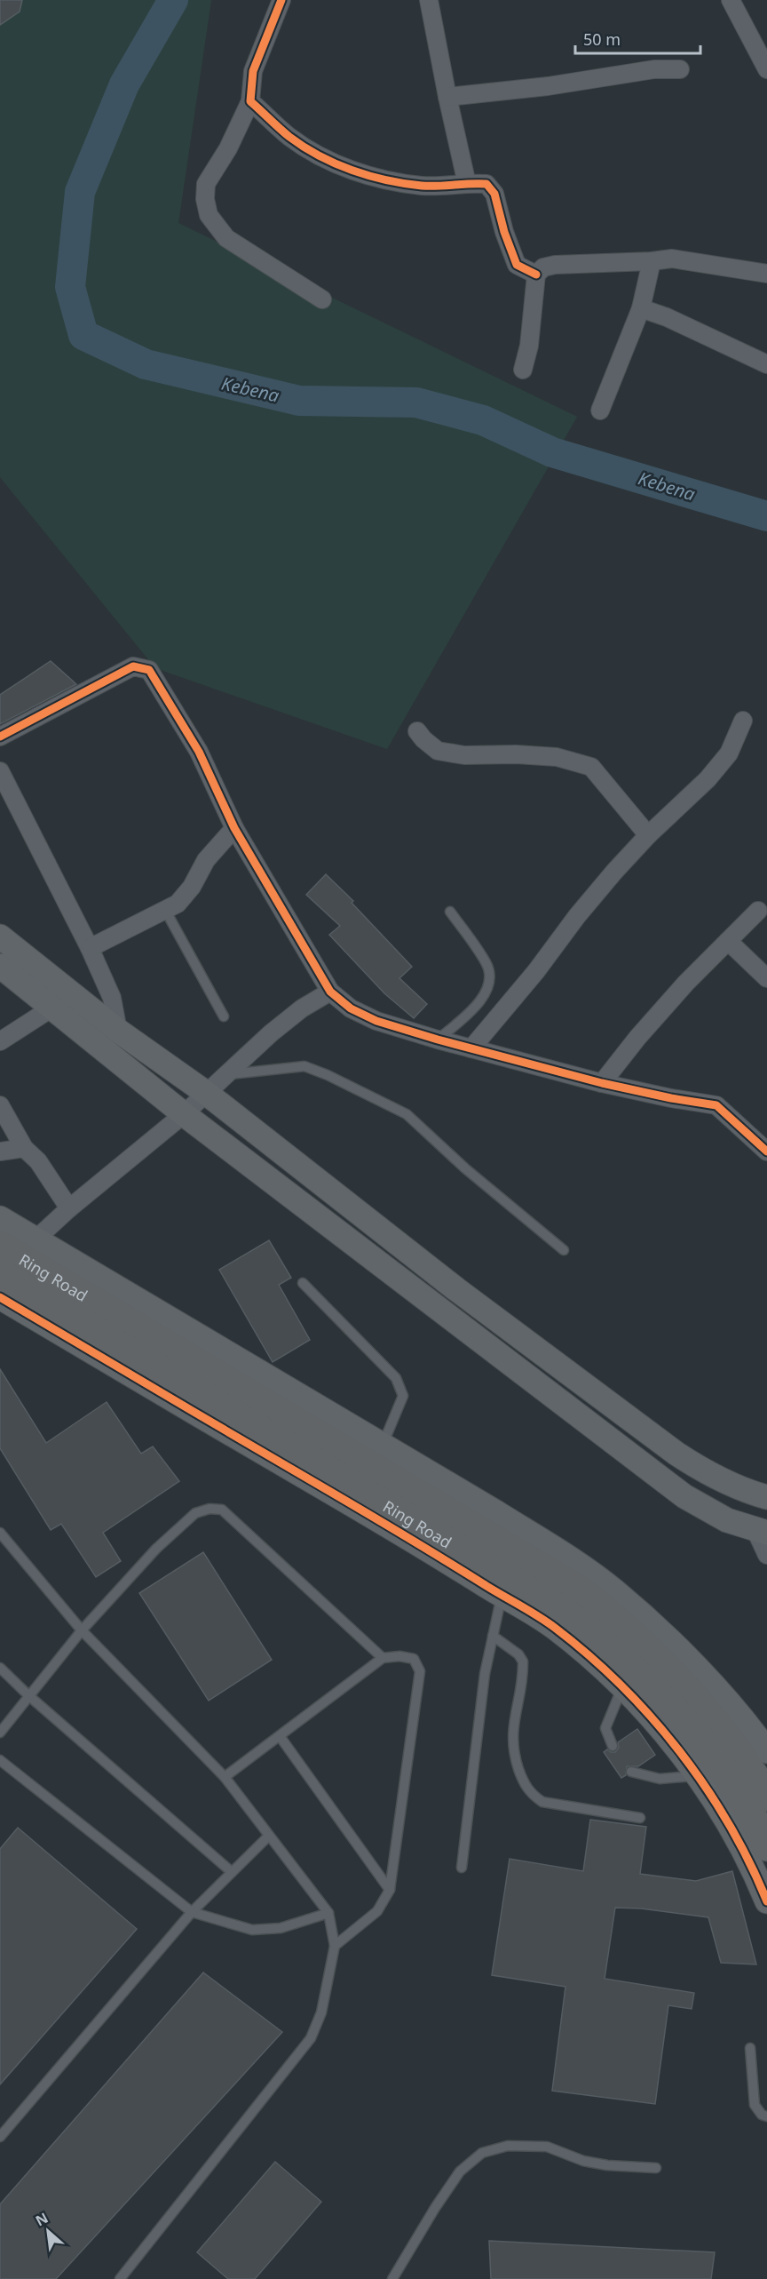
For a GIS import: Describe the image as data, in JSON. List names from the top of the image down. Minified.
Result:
{"streets":{"highway":["Ring Road"]},"water":["Kebena"],"scale_bar":"50 m","north":"top left"}
